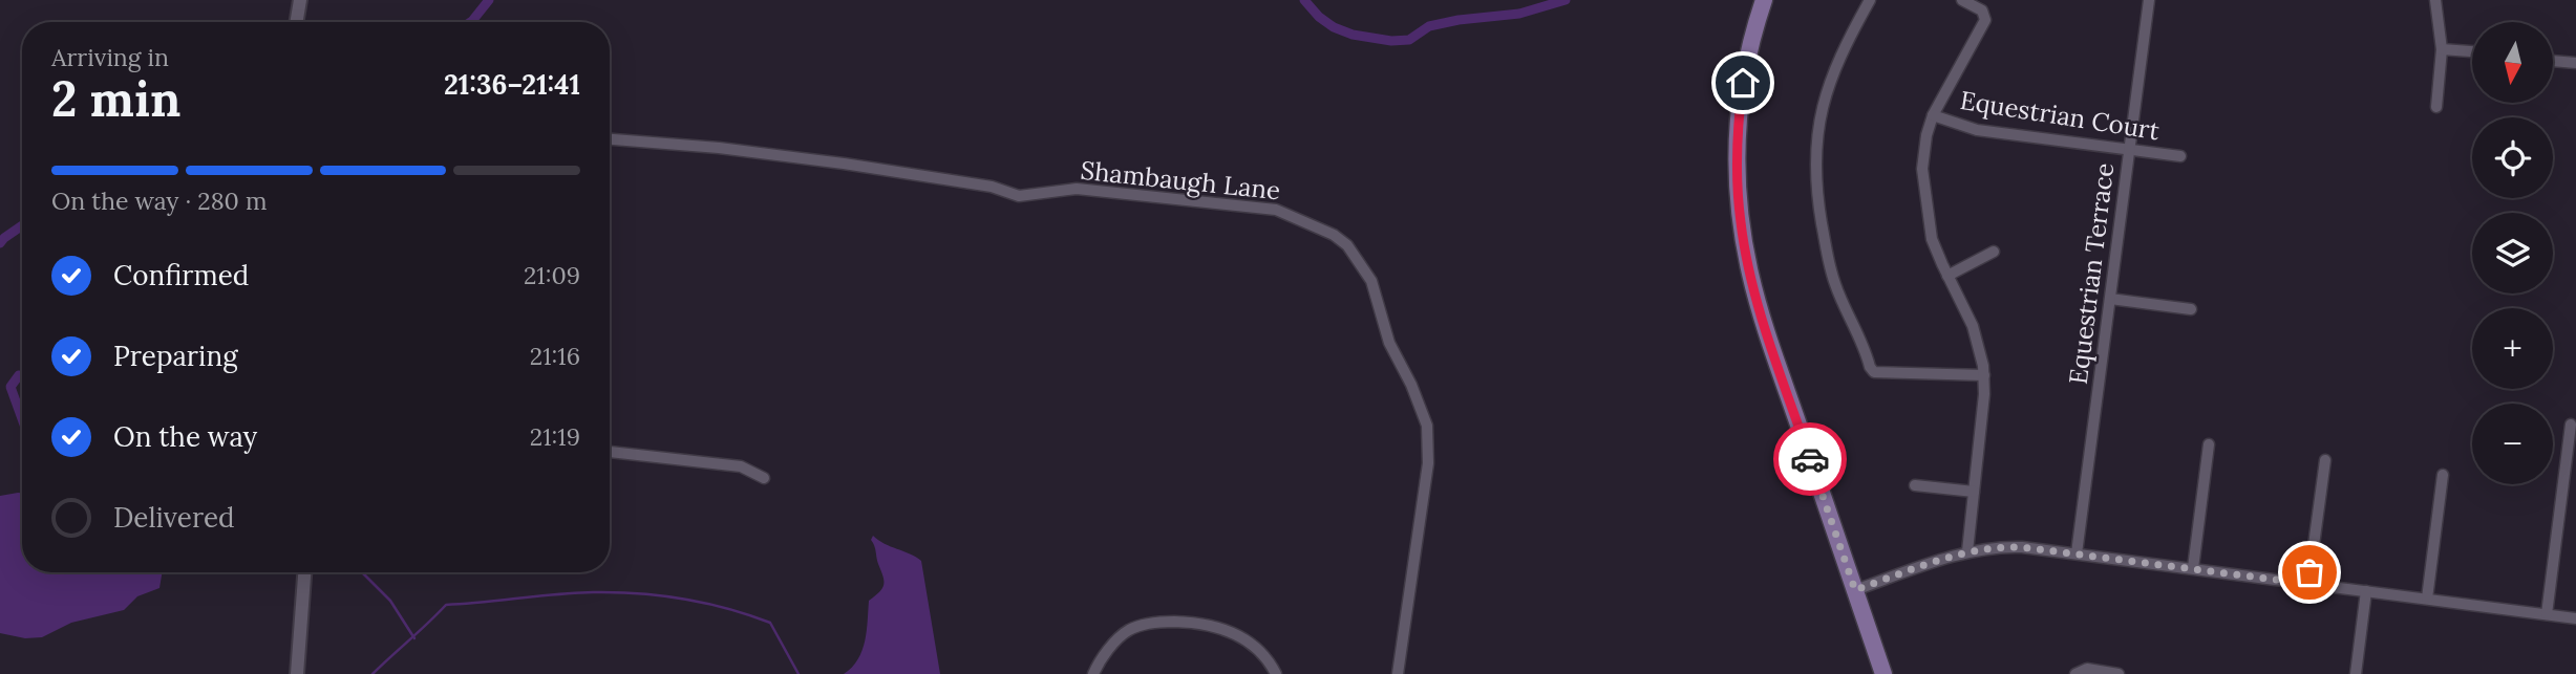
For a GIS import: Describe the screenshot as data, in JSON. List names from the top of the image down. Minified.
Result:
{"streets":{"street":["Equestrian Court","Shambaugh Lane","Equestrian Terrace"]},"crossings":[["Equestrian Court","Equestrian Terrace"]],"north":"bottom","page":{"map_buttons":["+","−"],"heading":["2 min","Arriving in","21:36–21:41"],"bar":"On the way · 280 m","list":[["Confirmed","21:09"],["Preparing","21:16"],["On the way","21:19"],"Delivered"]}}
